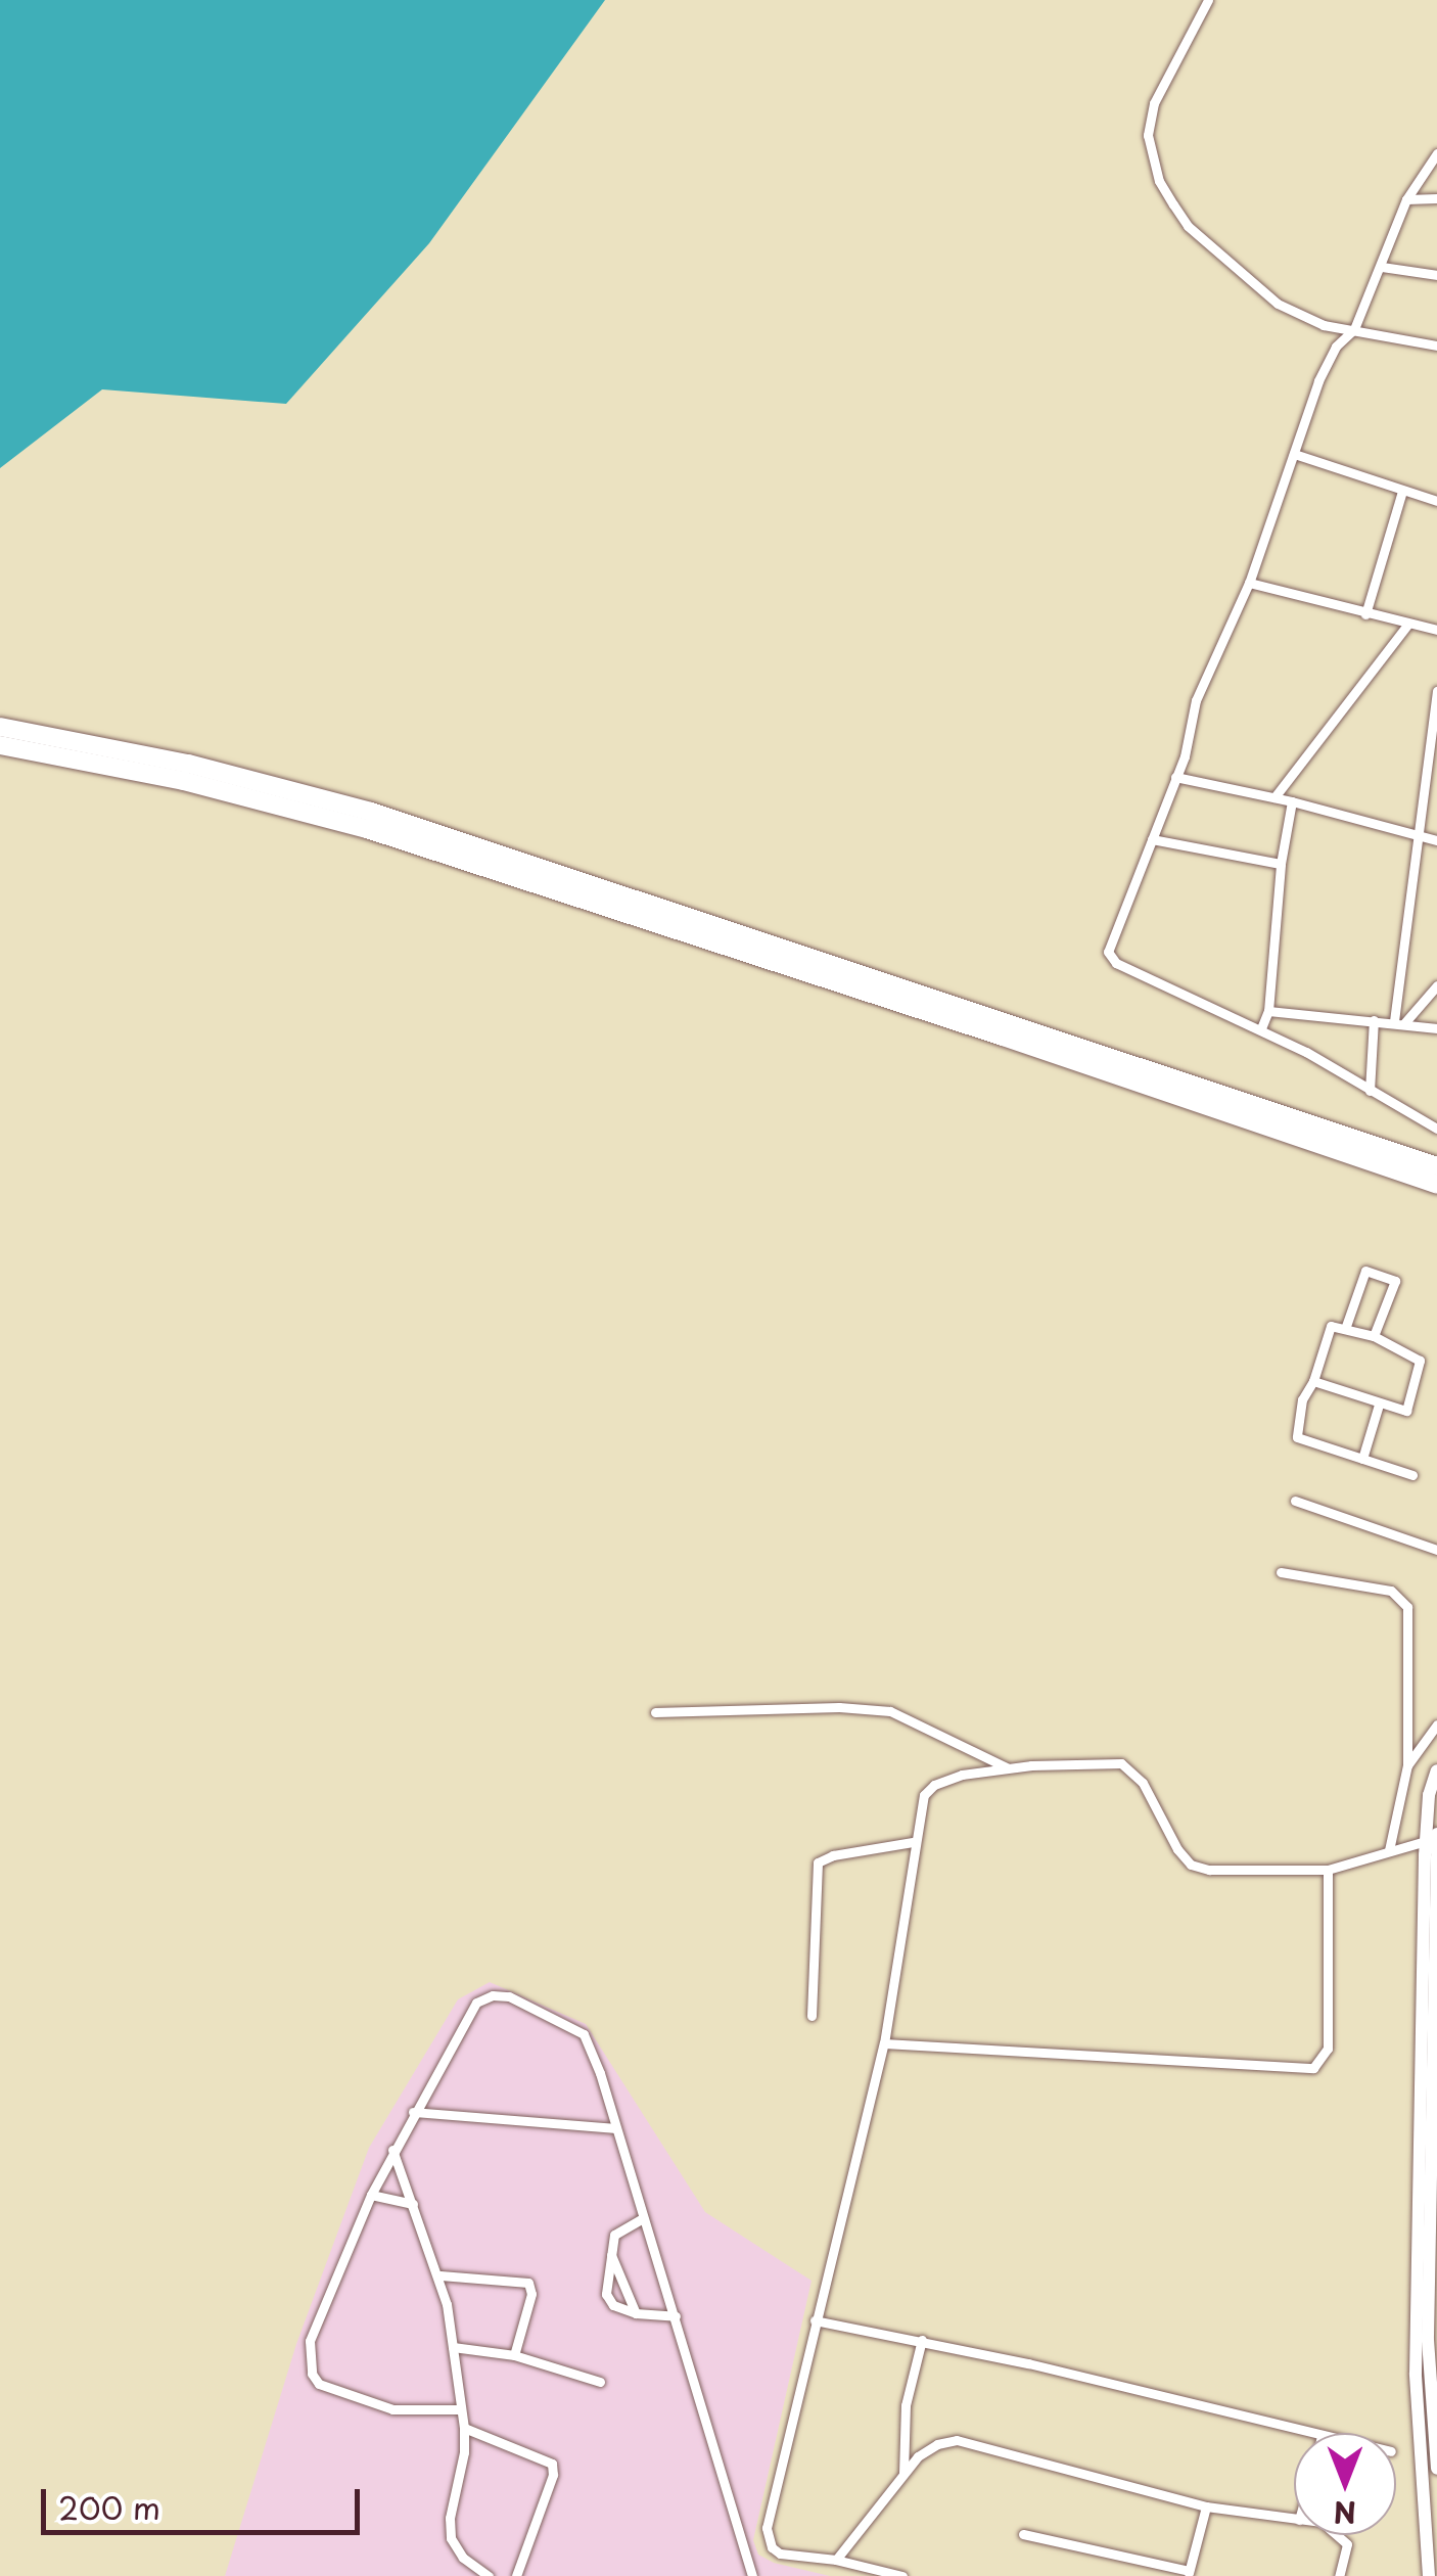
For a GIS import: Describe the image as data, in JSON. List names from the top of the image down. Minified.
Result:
{"scale_bar":"200 m","north":"bottom"}
